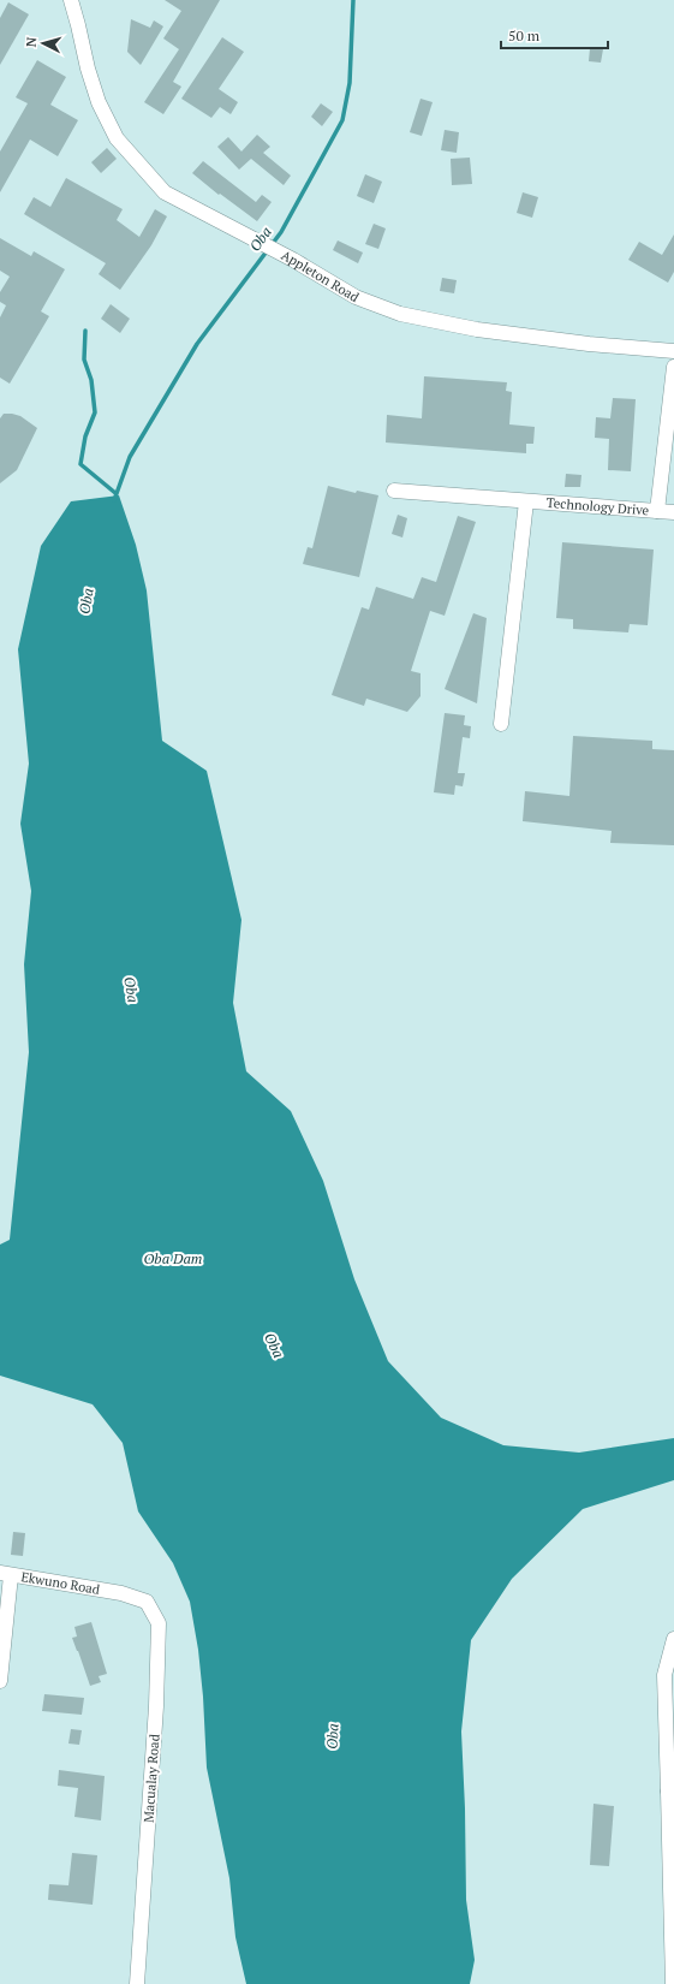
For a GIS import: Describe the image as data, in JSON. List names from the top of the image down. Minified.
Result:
{"streets":{"street":["Appleton Road","Technology Drive","Ekwuno Road","Macualay Road"]},"crossings":[["Ekwuno Road","Macualay Road"]],"water":["Oba","Oba Dam"],"scale_bar":"50 m","north":"left"}
